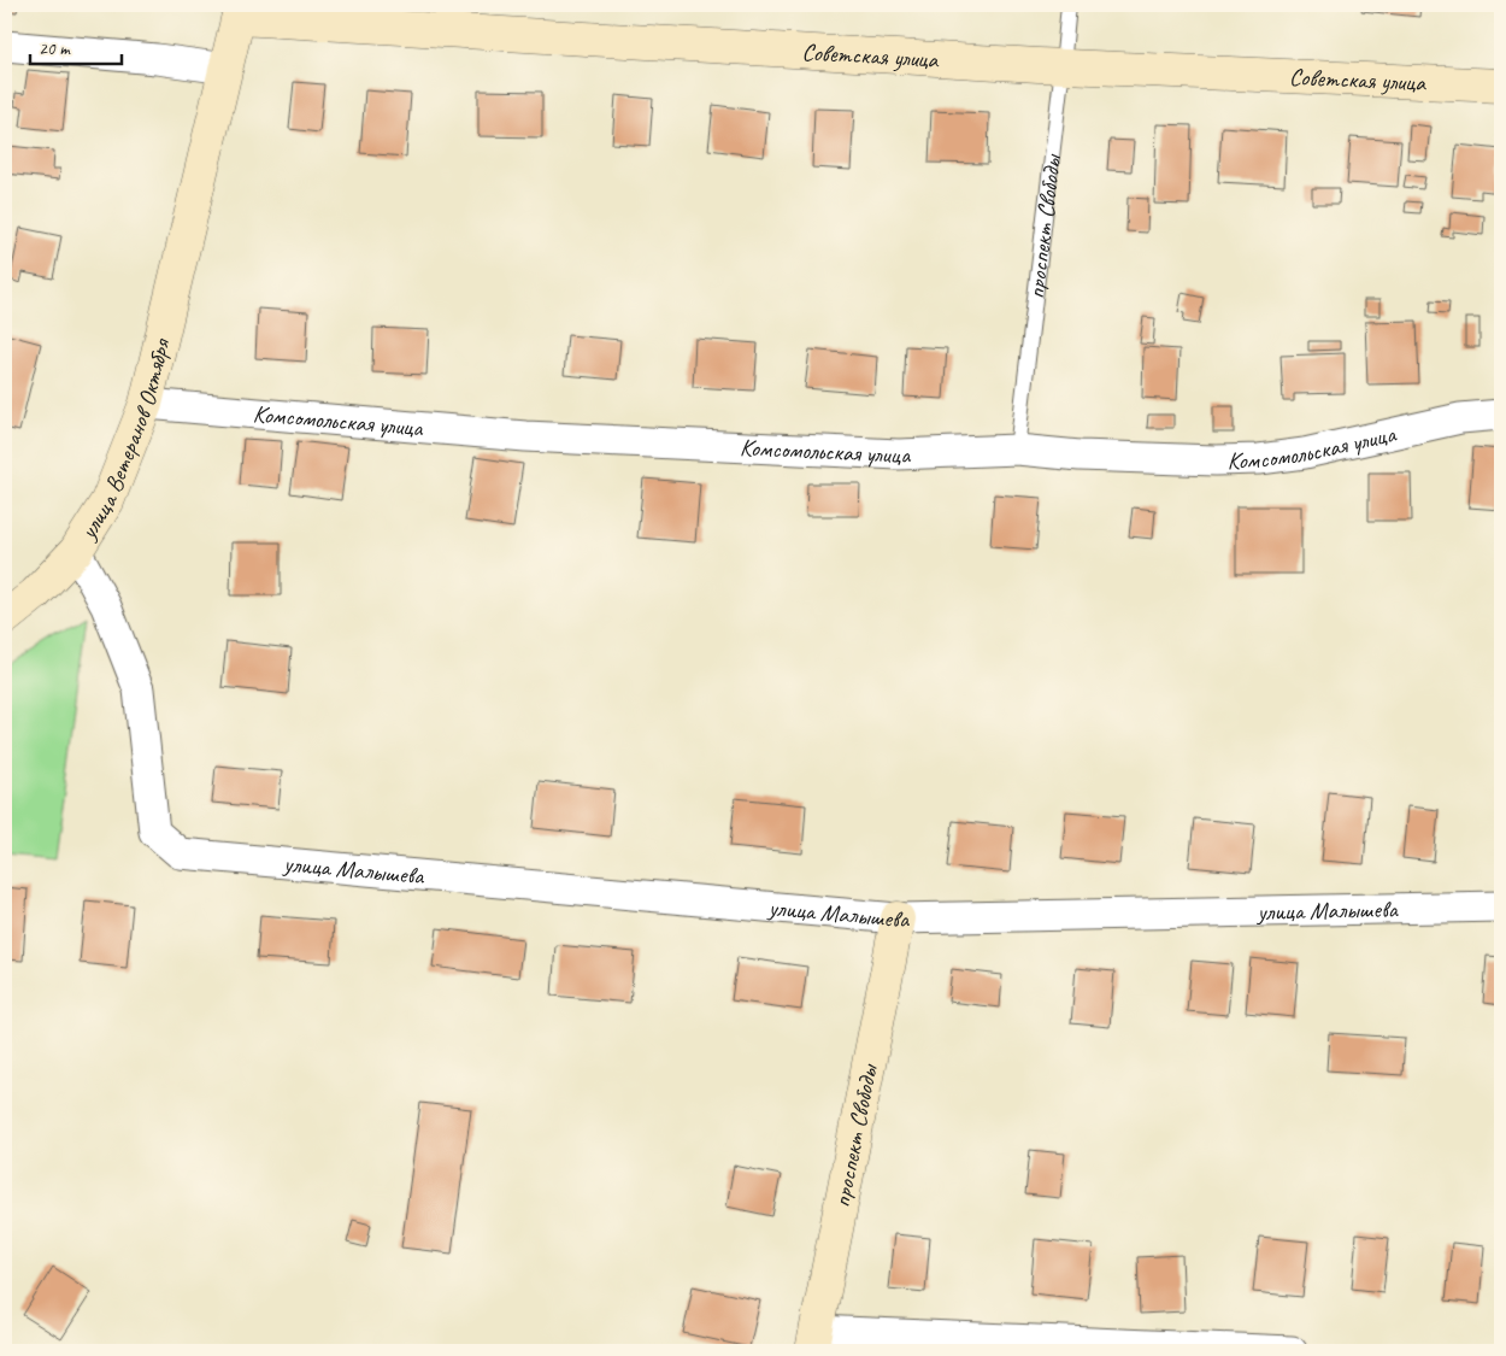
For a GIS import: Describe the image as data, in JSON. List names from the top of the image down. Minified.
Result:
{"streets":{"street":["Советская улица","проспект Свободы","Комсомольская улица","улица Ветеранов Октября","улица Малышева"]},"crossings":[["Советская улица","проспект Свободы"],["Советская улица","улица Ветеранов Октября"],["проспект Свободы","Комсомольская улица"],["проспект Свободы","улица Малышева"],["Комсомольская улица","улица Ветеранов Октября"],["улица Ветеранов Октября","улица Малышева"]],"scale_bar":"20 m"}
